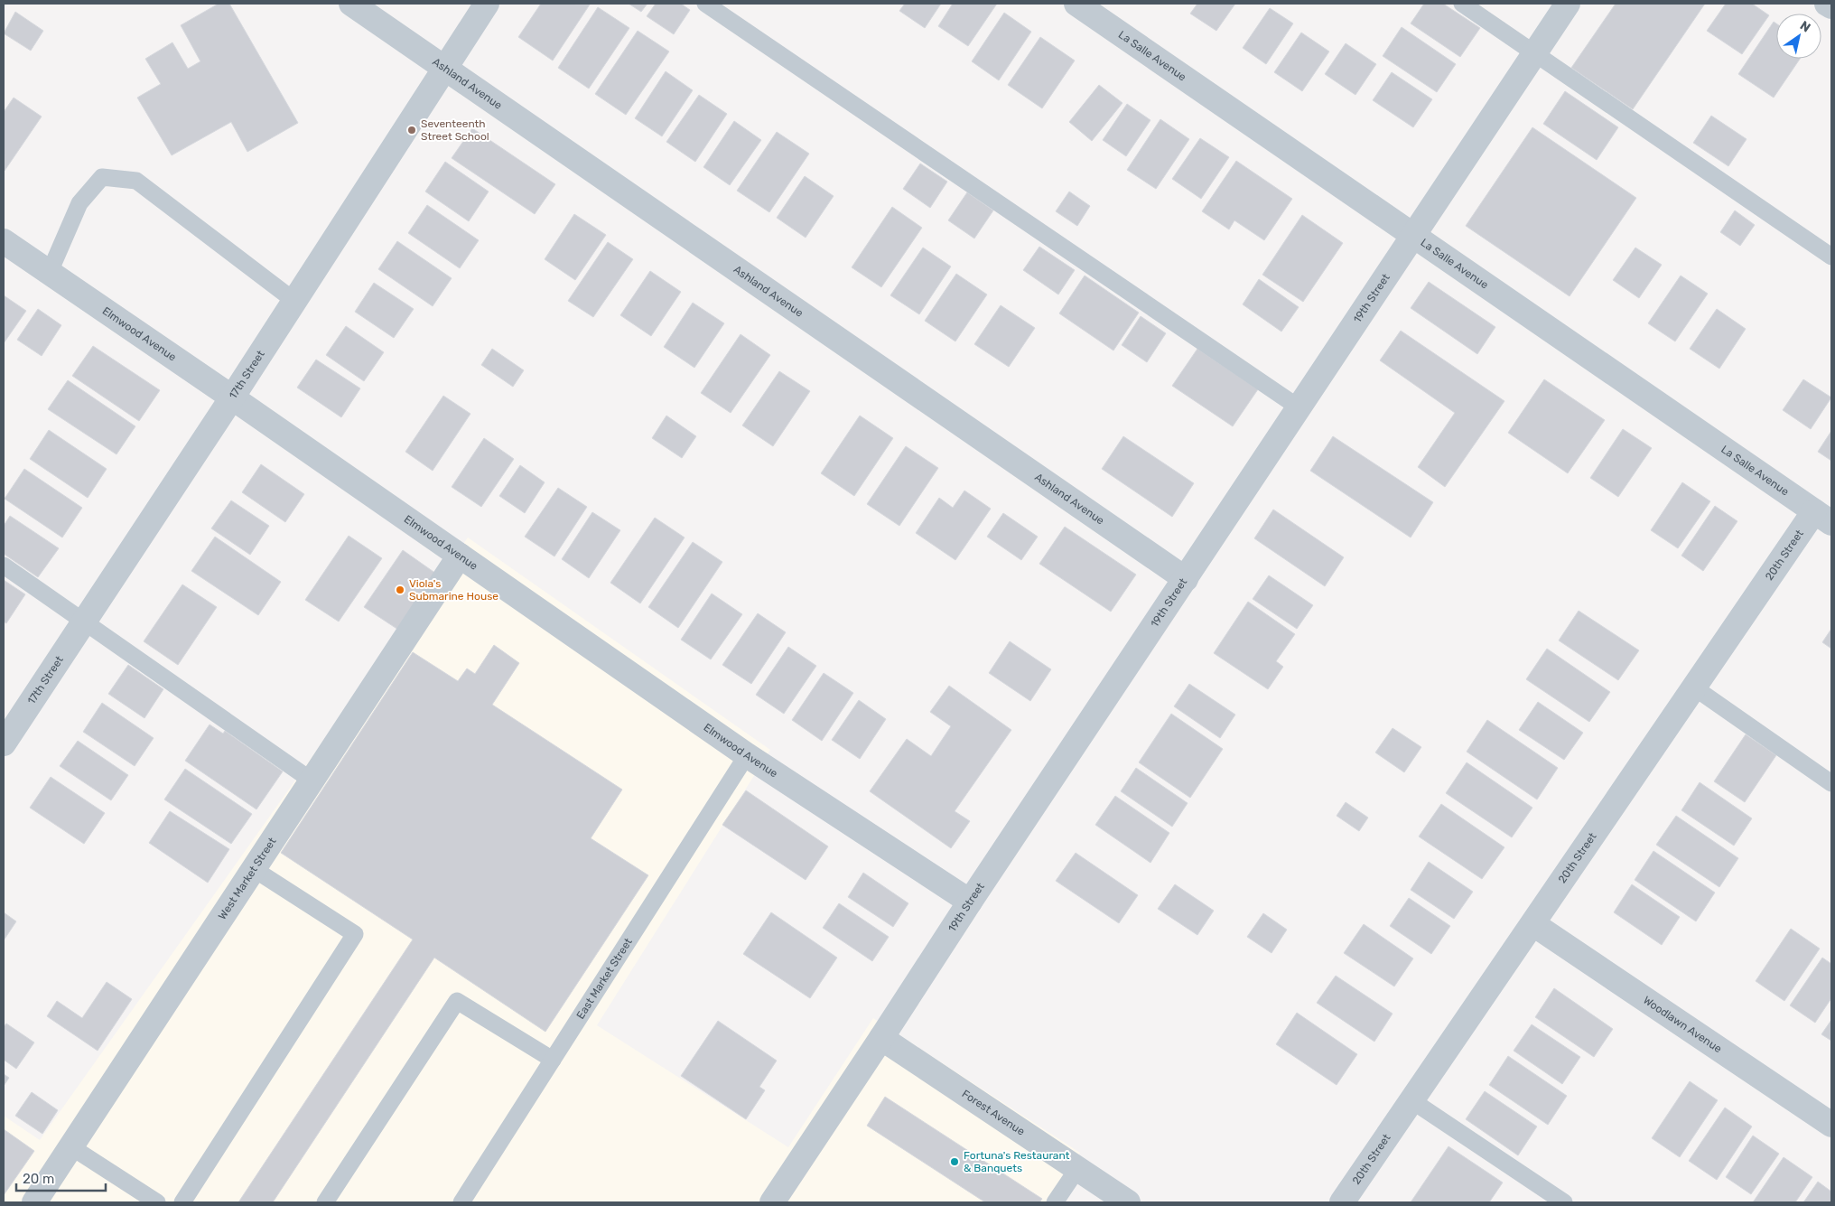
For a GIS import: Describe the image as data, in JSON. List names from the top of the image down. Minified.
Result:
{"streets":{"street":["La Salle Avenue","Ashland Avenue","19th Street","Elmwood Avenue","17th Street","20th Street","West Market Street","Woodlawn Avenue","Forest Avenue"],"lane":["East Market Street"]},"crossings":[["La Salle Avenue","19th Street"],["La Salle Avenue","20th Street"],["Ashland Avenue","19th Street"],["Ashland Avenue","17th Street"],["19th Street","Elmwood Avenue"],["19th Street","Forest Avenue"],["Elmwood Avenue","17th Street"],["Elmwood Avenue","West Market Street"],["Elmwood Avenue","East Market Street"],["20th Street","Woodlawn Avenue"]],"places":["Seventeenth Street School","Viola's Submarine House","Fortuna's Restaurant & Banquets"],"scale_bar":"20 m","north":"top right"}
